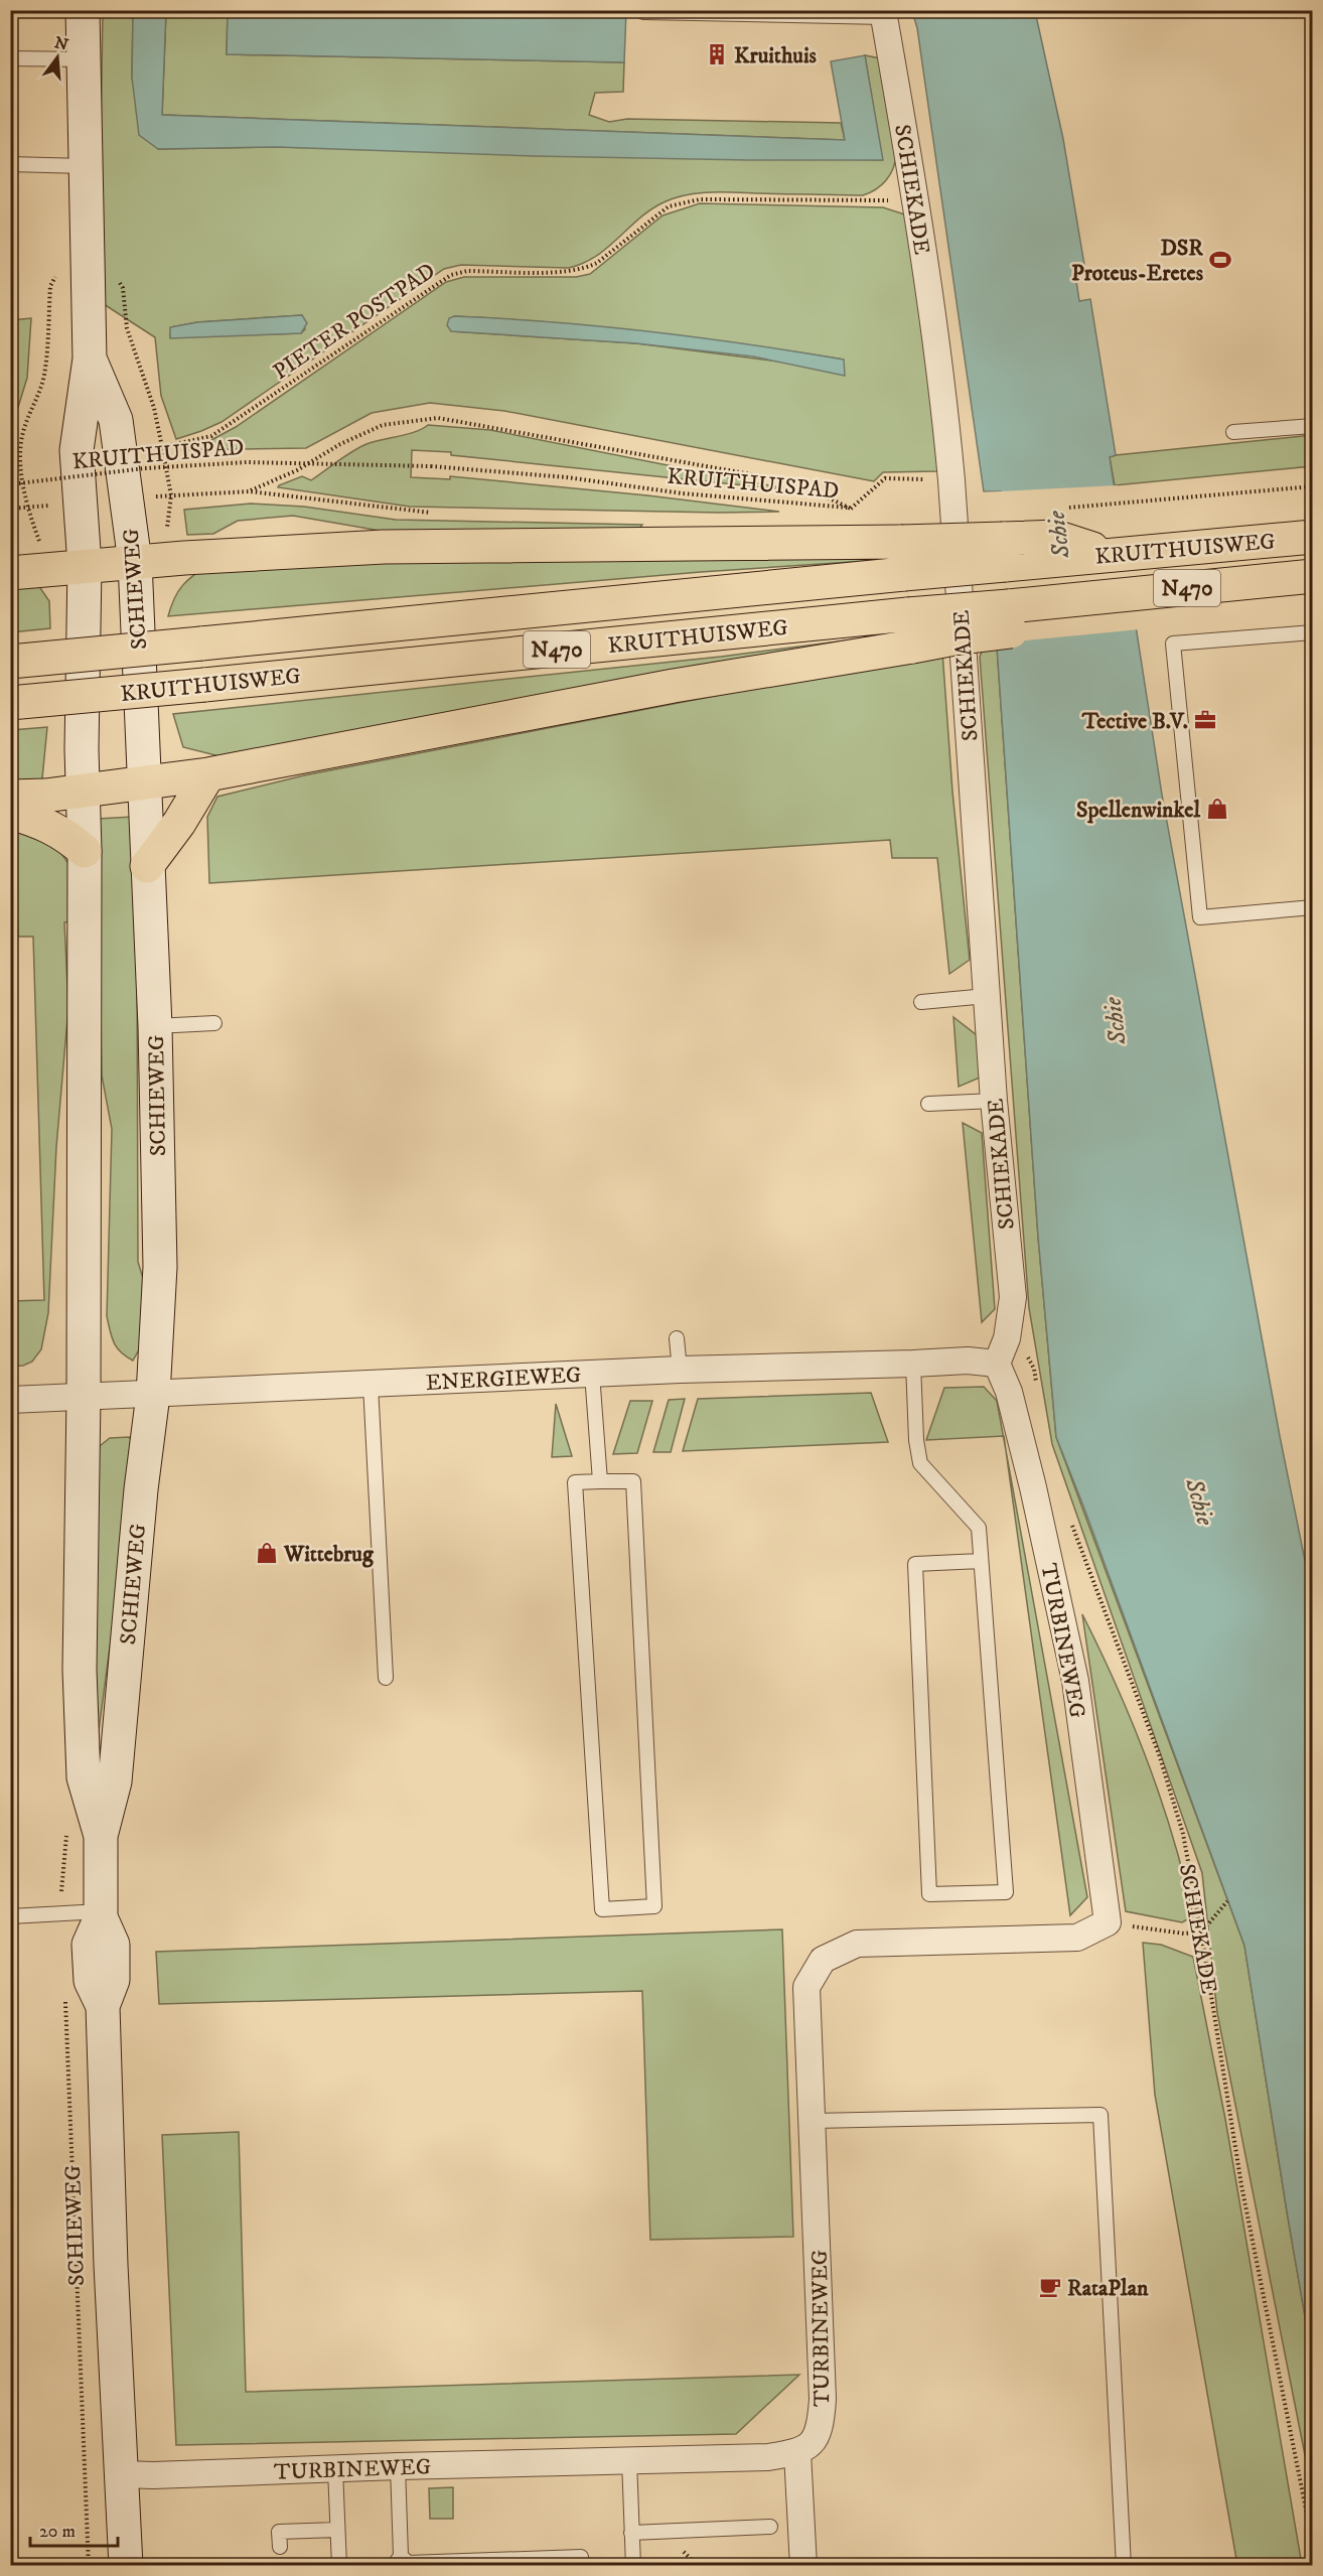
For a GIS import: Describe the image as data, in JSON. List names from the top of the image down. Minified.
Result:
{"streets":{"highway":["KRUITHUISWEG","N470"],"street":["SCHIEKADE","SCHIEWEG","ENERGIEWEG","TURBINEWEG"],"path":["PIETER POSTPAD","KRUITHUISPAD"]},"crossings":[["SCHIEKADE","PIETER POSTPAD"],["SCHIEKADE","ENERGIEWEG"],["SCHIEKADE","TURBINEWEG"],["PIETER POSTPAD","KRUITHUISPAD"],["KRUITHUISWEG","N470"],["N470","SCHIEWEG"],["SCHIEWEG","ENERGIEWEG"],["SCHIEWEG","TURBINEWEG"],["ENERGIEWEG","TURBINEWEG"]],"water":["Schie"],"places":{"building":["Kruithuis"],"sports":["DSR Proteus-Eretes"],"office":["Tective B.V."],"shop":["Spellenwinkel","Wittebrug"],"cafe":["RataPlan"]},"scale_bar":"20 m","north":"top"}
